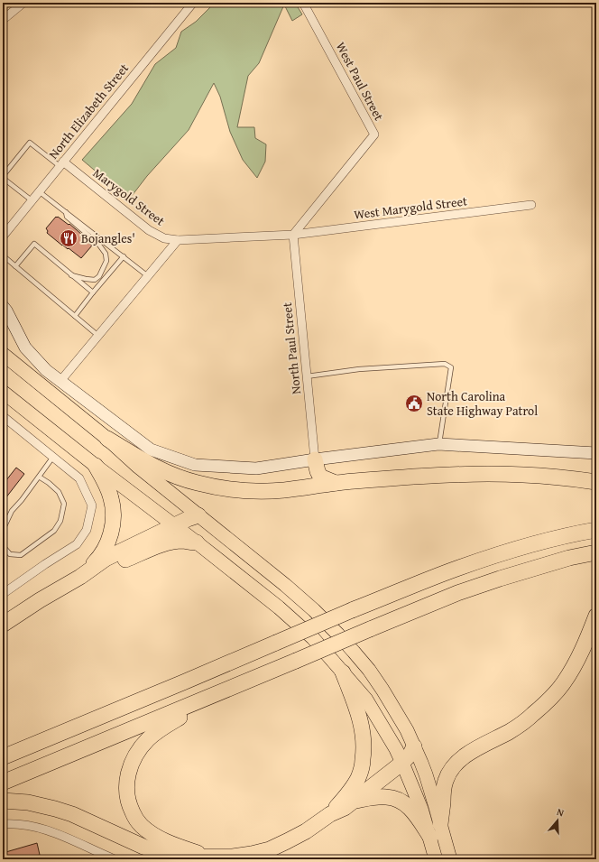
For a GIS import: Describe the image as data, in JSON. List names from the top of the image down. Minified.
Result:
{"streets":{"street":["West Paul Street","North Elizabeth Street","Marygold Street","West Marygold Street","North Paul Street"]},"crossings":[["West Paul Street","Marygold Street"],["West Paul Street","West Marygold Street"],["West Paul Street","North Paul Street"],["North Elizabeth Street","Marygold Street"],["Marygold Street","West Marygold Street"],["Marygold Street","North Paul Street"],["West Marygold Street","North Paul Street"]],"places":{"restaurant":["Bojangles'"],"public building":["North Carolina State Highway Patrol"]},"north":"top"}
